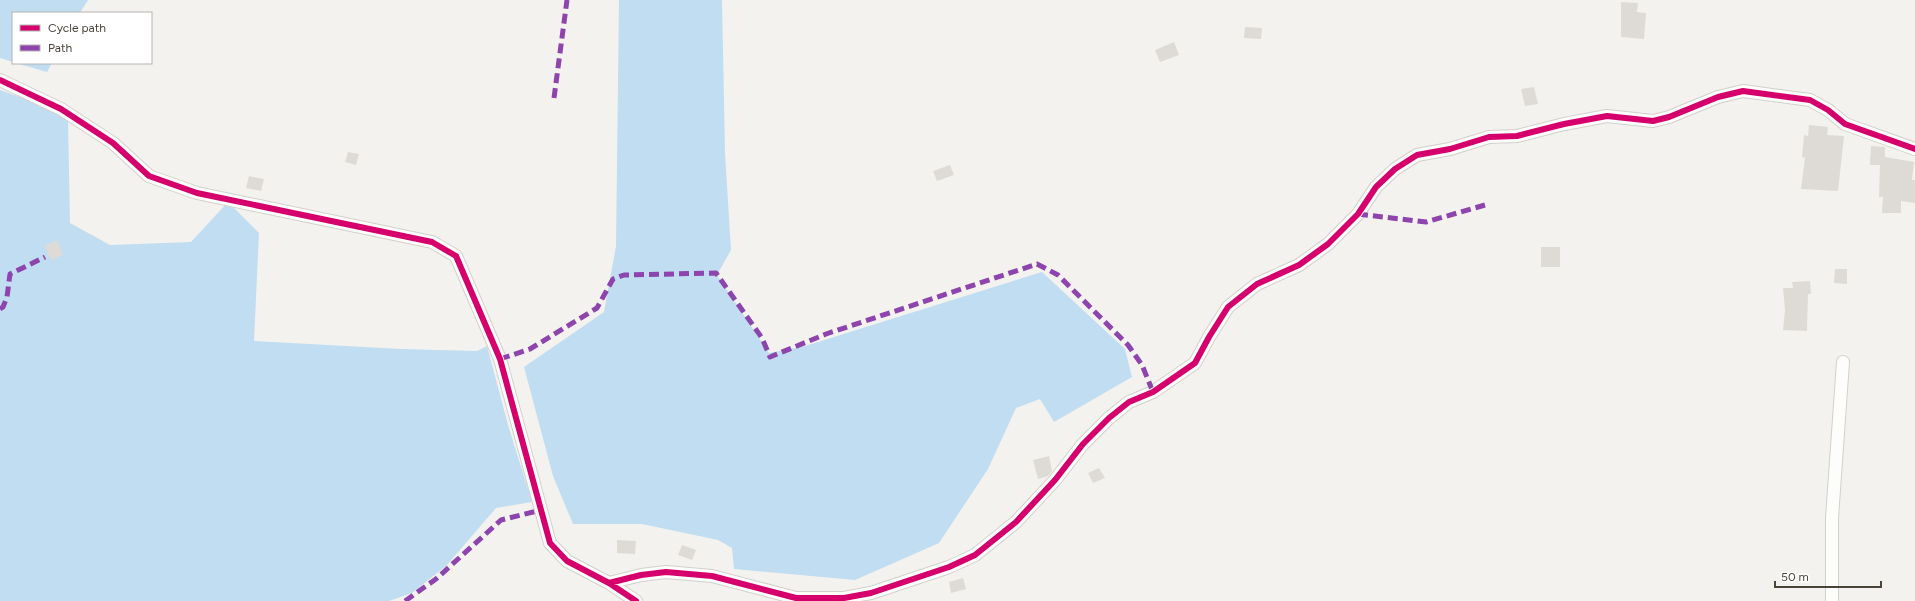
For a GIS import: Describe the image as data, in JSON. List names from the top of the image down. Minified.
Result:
{"legend":["Cycle path","Path"],"scale_bar":"50 m"}
